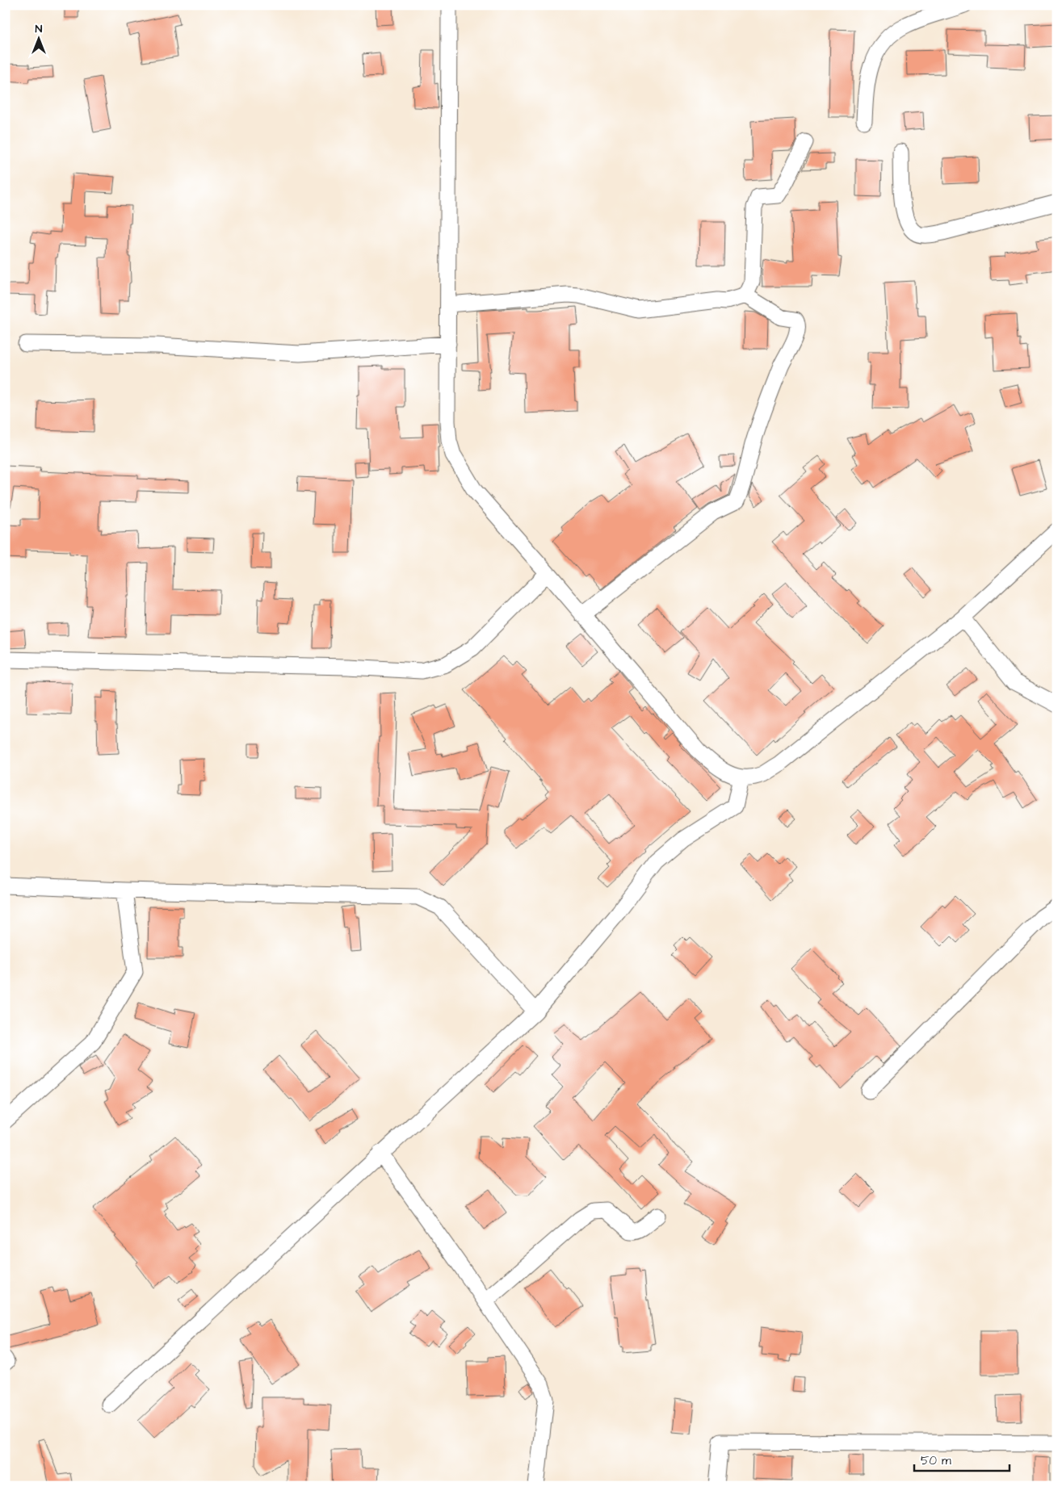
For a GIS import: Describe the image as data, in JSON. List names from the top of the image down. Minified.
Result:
{"scale_bar":"50 m","north":"top"}
